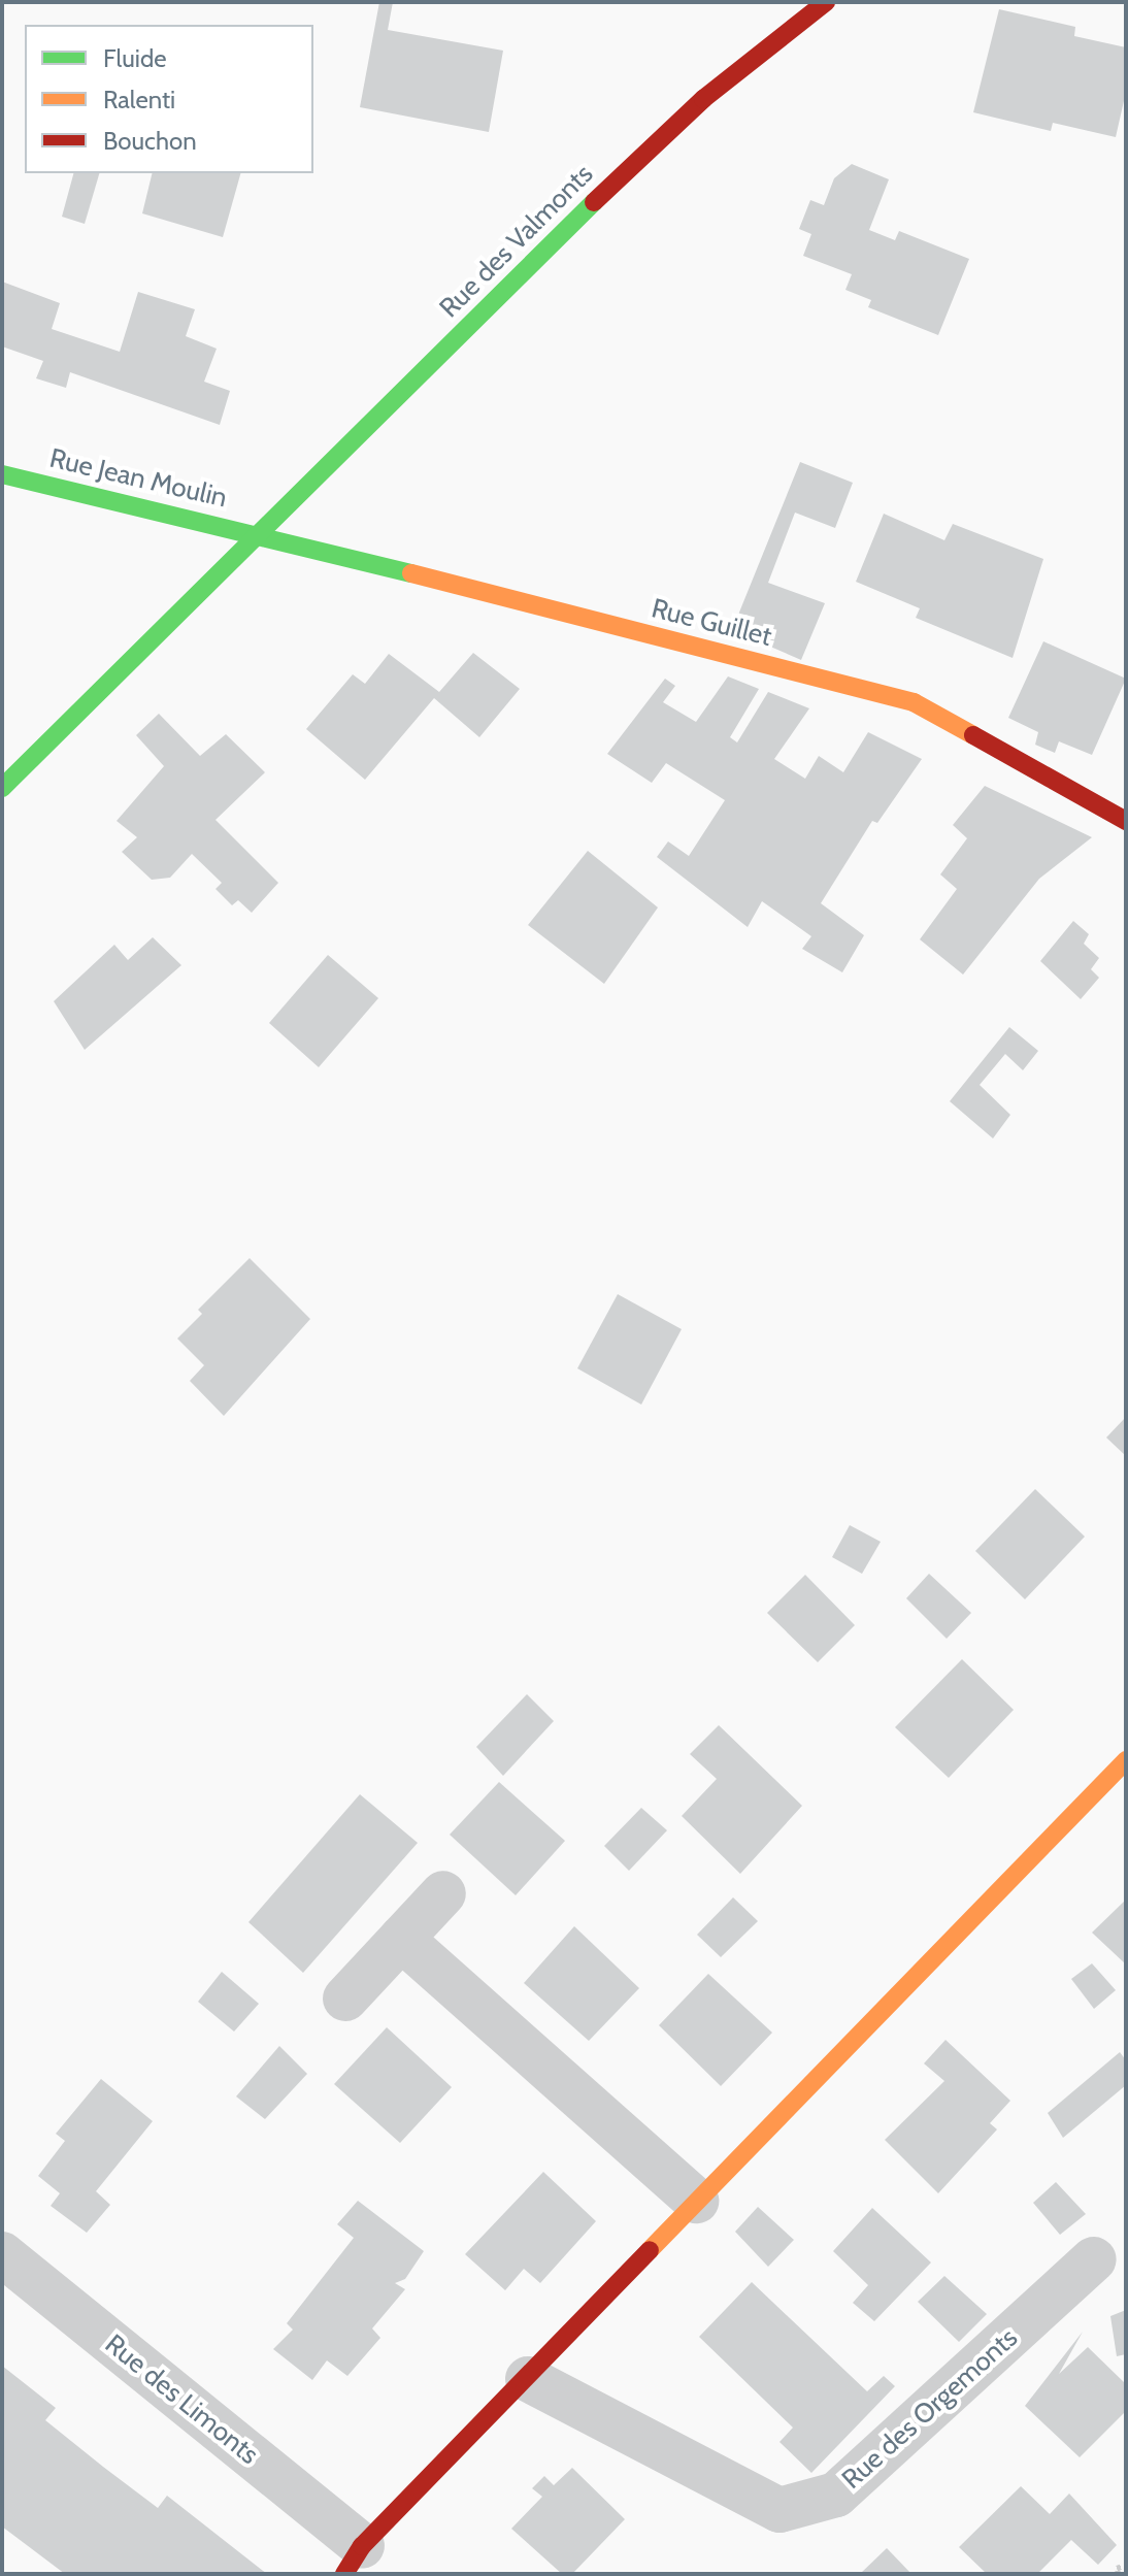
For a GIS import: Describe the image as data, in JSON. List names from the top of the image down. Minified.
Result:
{"streets":{"street":["Rue des Valmonts","Rue Jean Moulin","Rue Guillet","Rue des Limonts","Rue des Orgemonts"]},"crossings":[["Rue des Valmonts","Rue Jean Moulin"],["Rue des Valmonts","Rue Guillet"],["Rue Jean Moulin","Rue Guillet"]],"legend":["Fluide","Ralenti","Bouchon"]}
